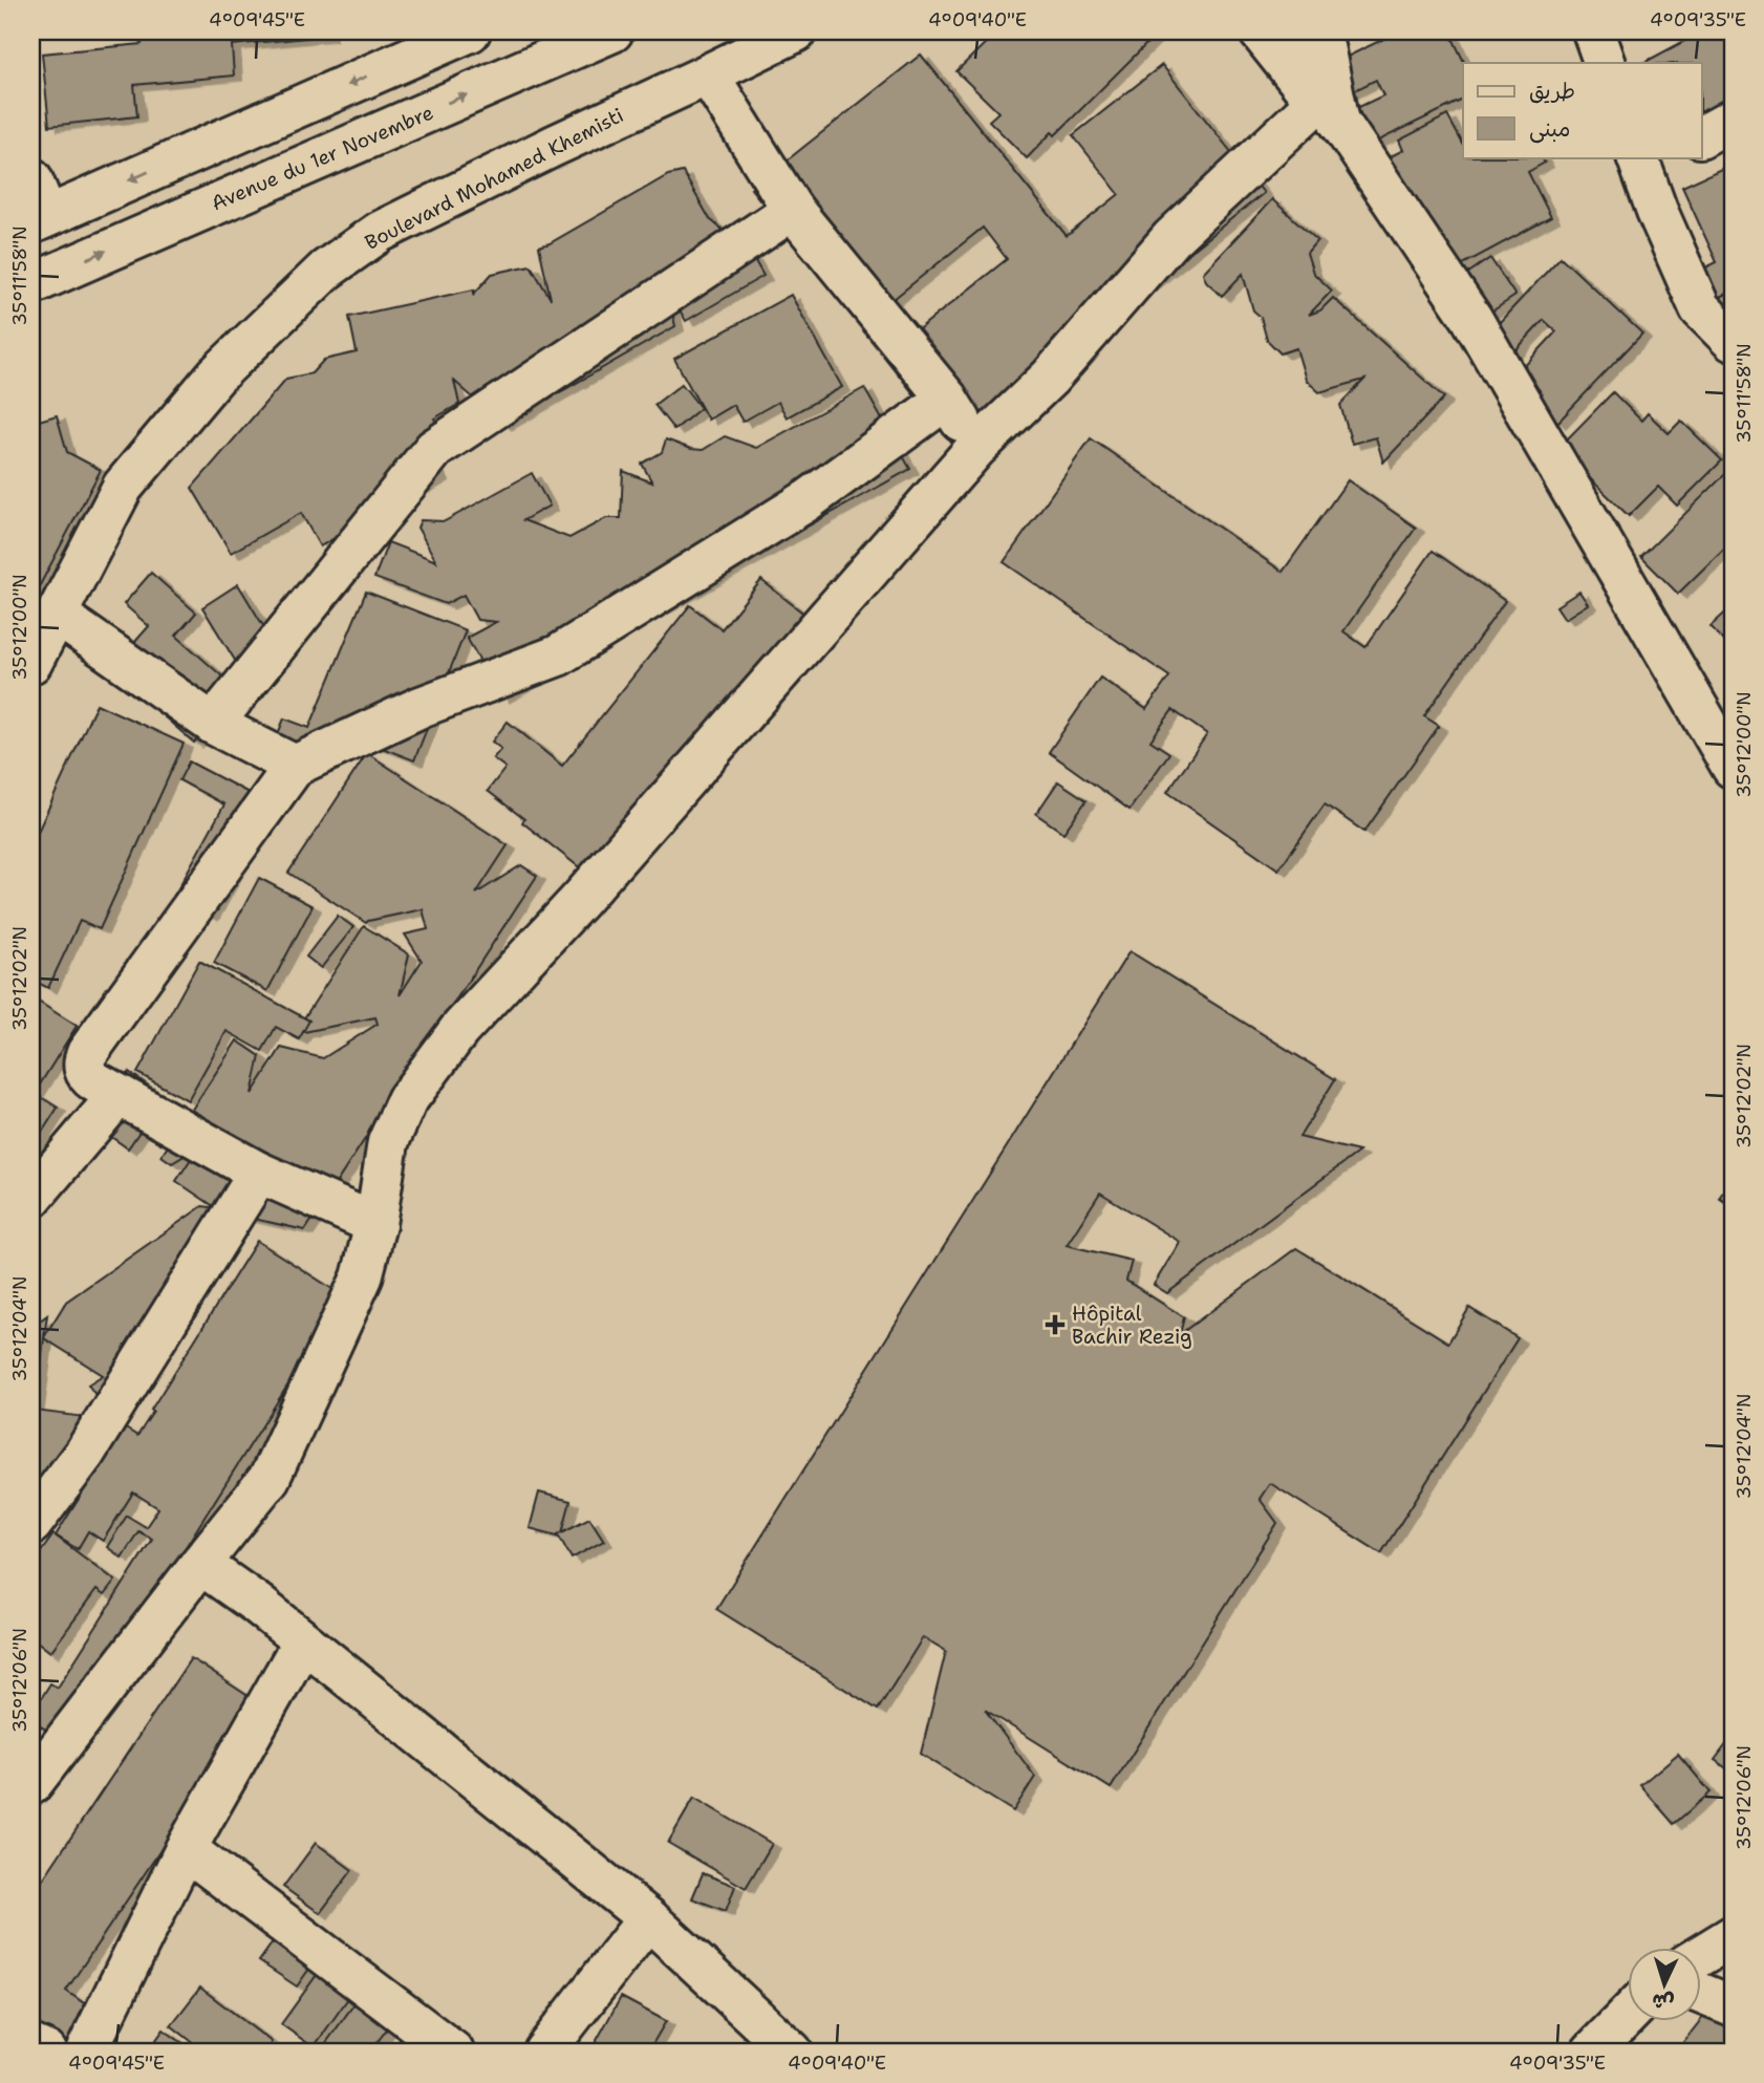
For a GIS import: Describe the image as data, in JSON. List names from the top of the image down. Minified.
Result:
{"streets":{"street":["Avenue du 1er Novembre","Boulevard Mohamed Khemisti"]},"places":{"health":["Hôpital Bachir Rezig"]},"legend":["طريق","مبنى"],"north":"bottom","coordinates":["4°09'45\"E","4°09'40\"E","4°09'35\"E","35°11'58\"N","35°12'00\"N","35°12'02\"N","35°12'04\"N","35°12'06\"N"]}
